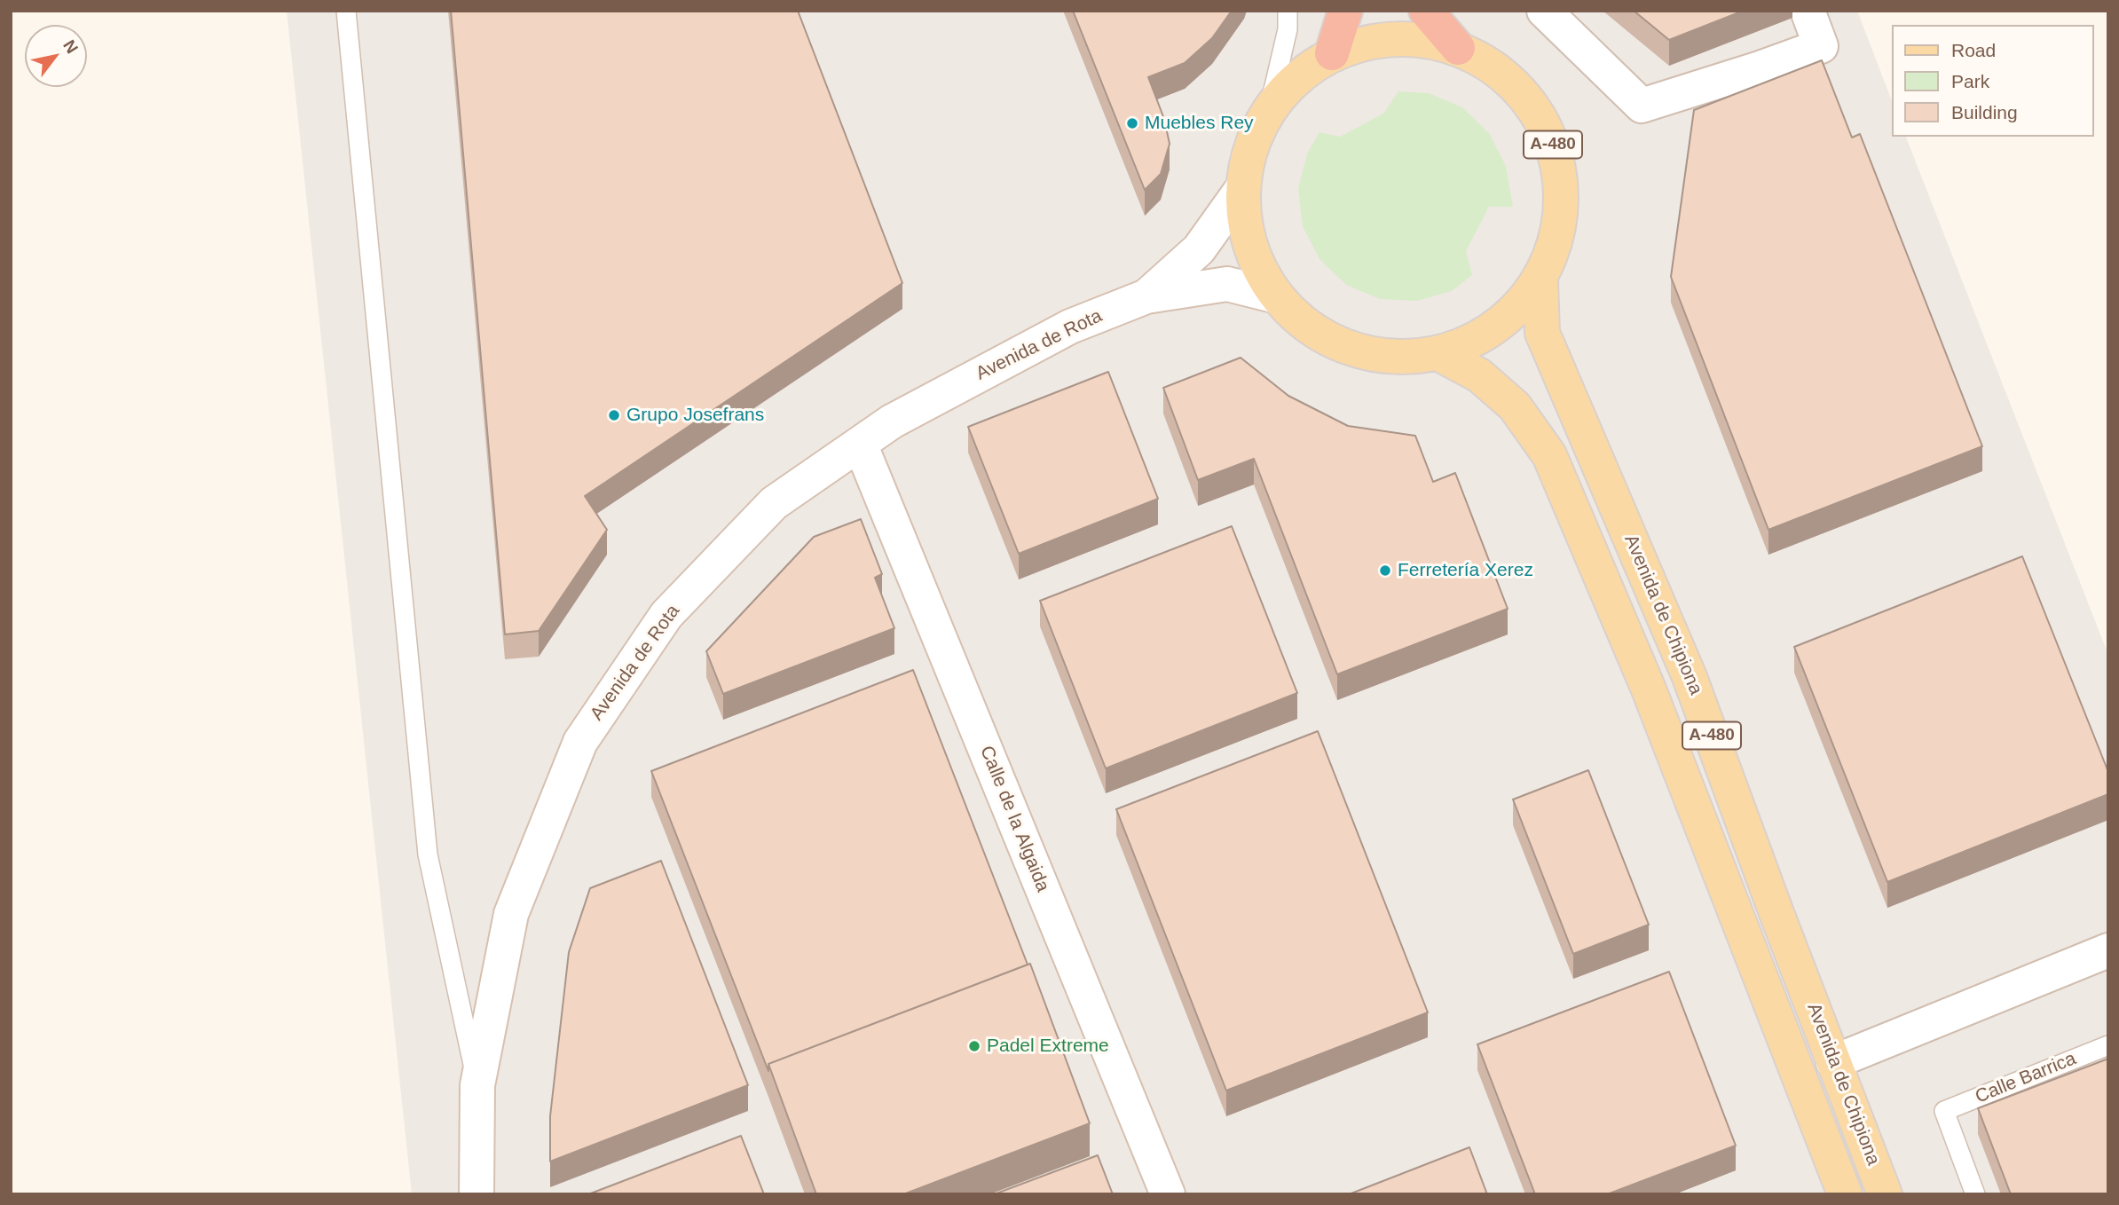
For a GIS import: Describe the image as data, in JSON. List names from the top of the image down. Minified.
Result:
{"streets":{"highway":["A-480"],"main road":["Avenida de Chipiona"],"street":["Avenida de Rota","Calle de la Algaida"],"lane":["Calle Barrica"]},"crossings":[["A-480","Avenida de Rota"],["A-480","Avenida de Chipiona"],["Avenida de Rota","Calle de la Algaida"]],"places":["Muebles Rey","Grupo Josefrans","Ferretería Xerez","Padel Extreme"],"legend":["Road","Park","Building"],"north":"top right"}
